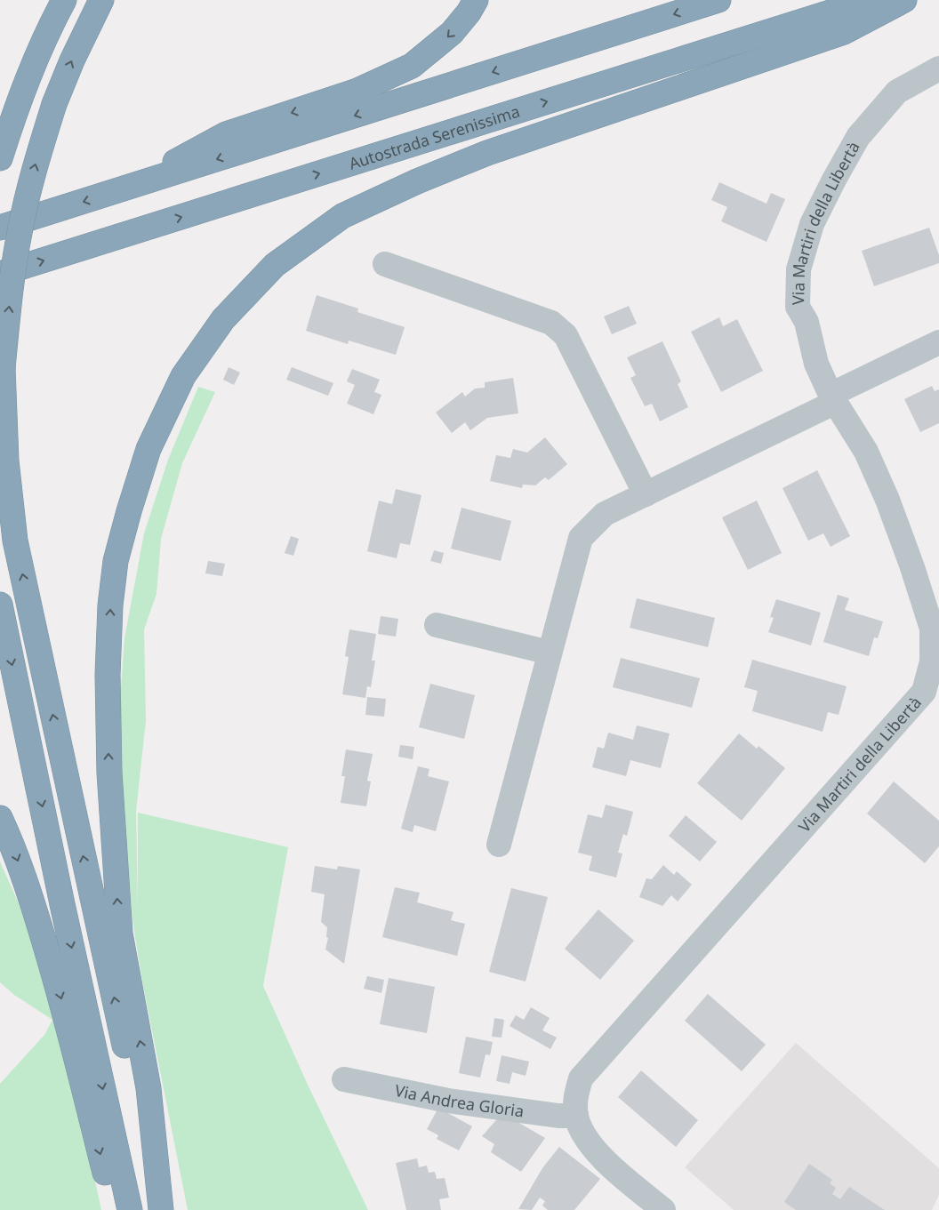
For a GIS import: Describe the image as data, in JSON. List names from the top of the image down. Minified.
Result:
{"streets":{"highway":["Autostrada Serenissima"],"street":["Via Martiri della Libertà","Via Andrea Gloria"]},"crossings":[["Via Martiri della Libertà","Via Andrea Gloria"]]}
